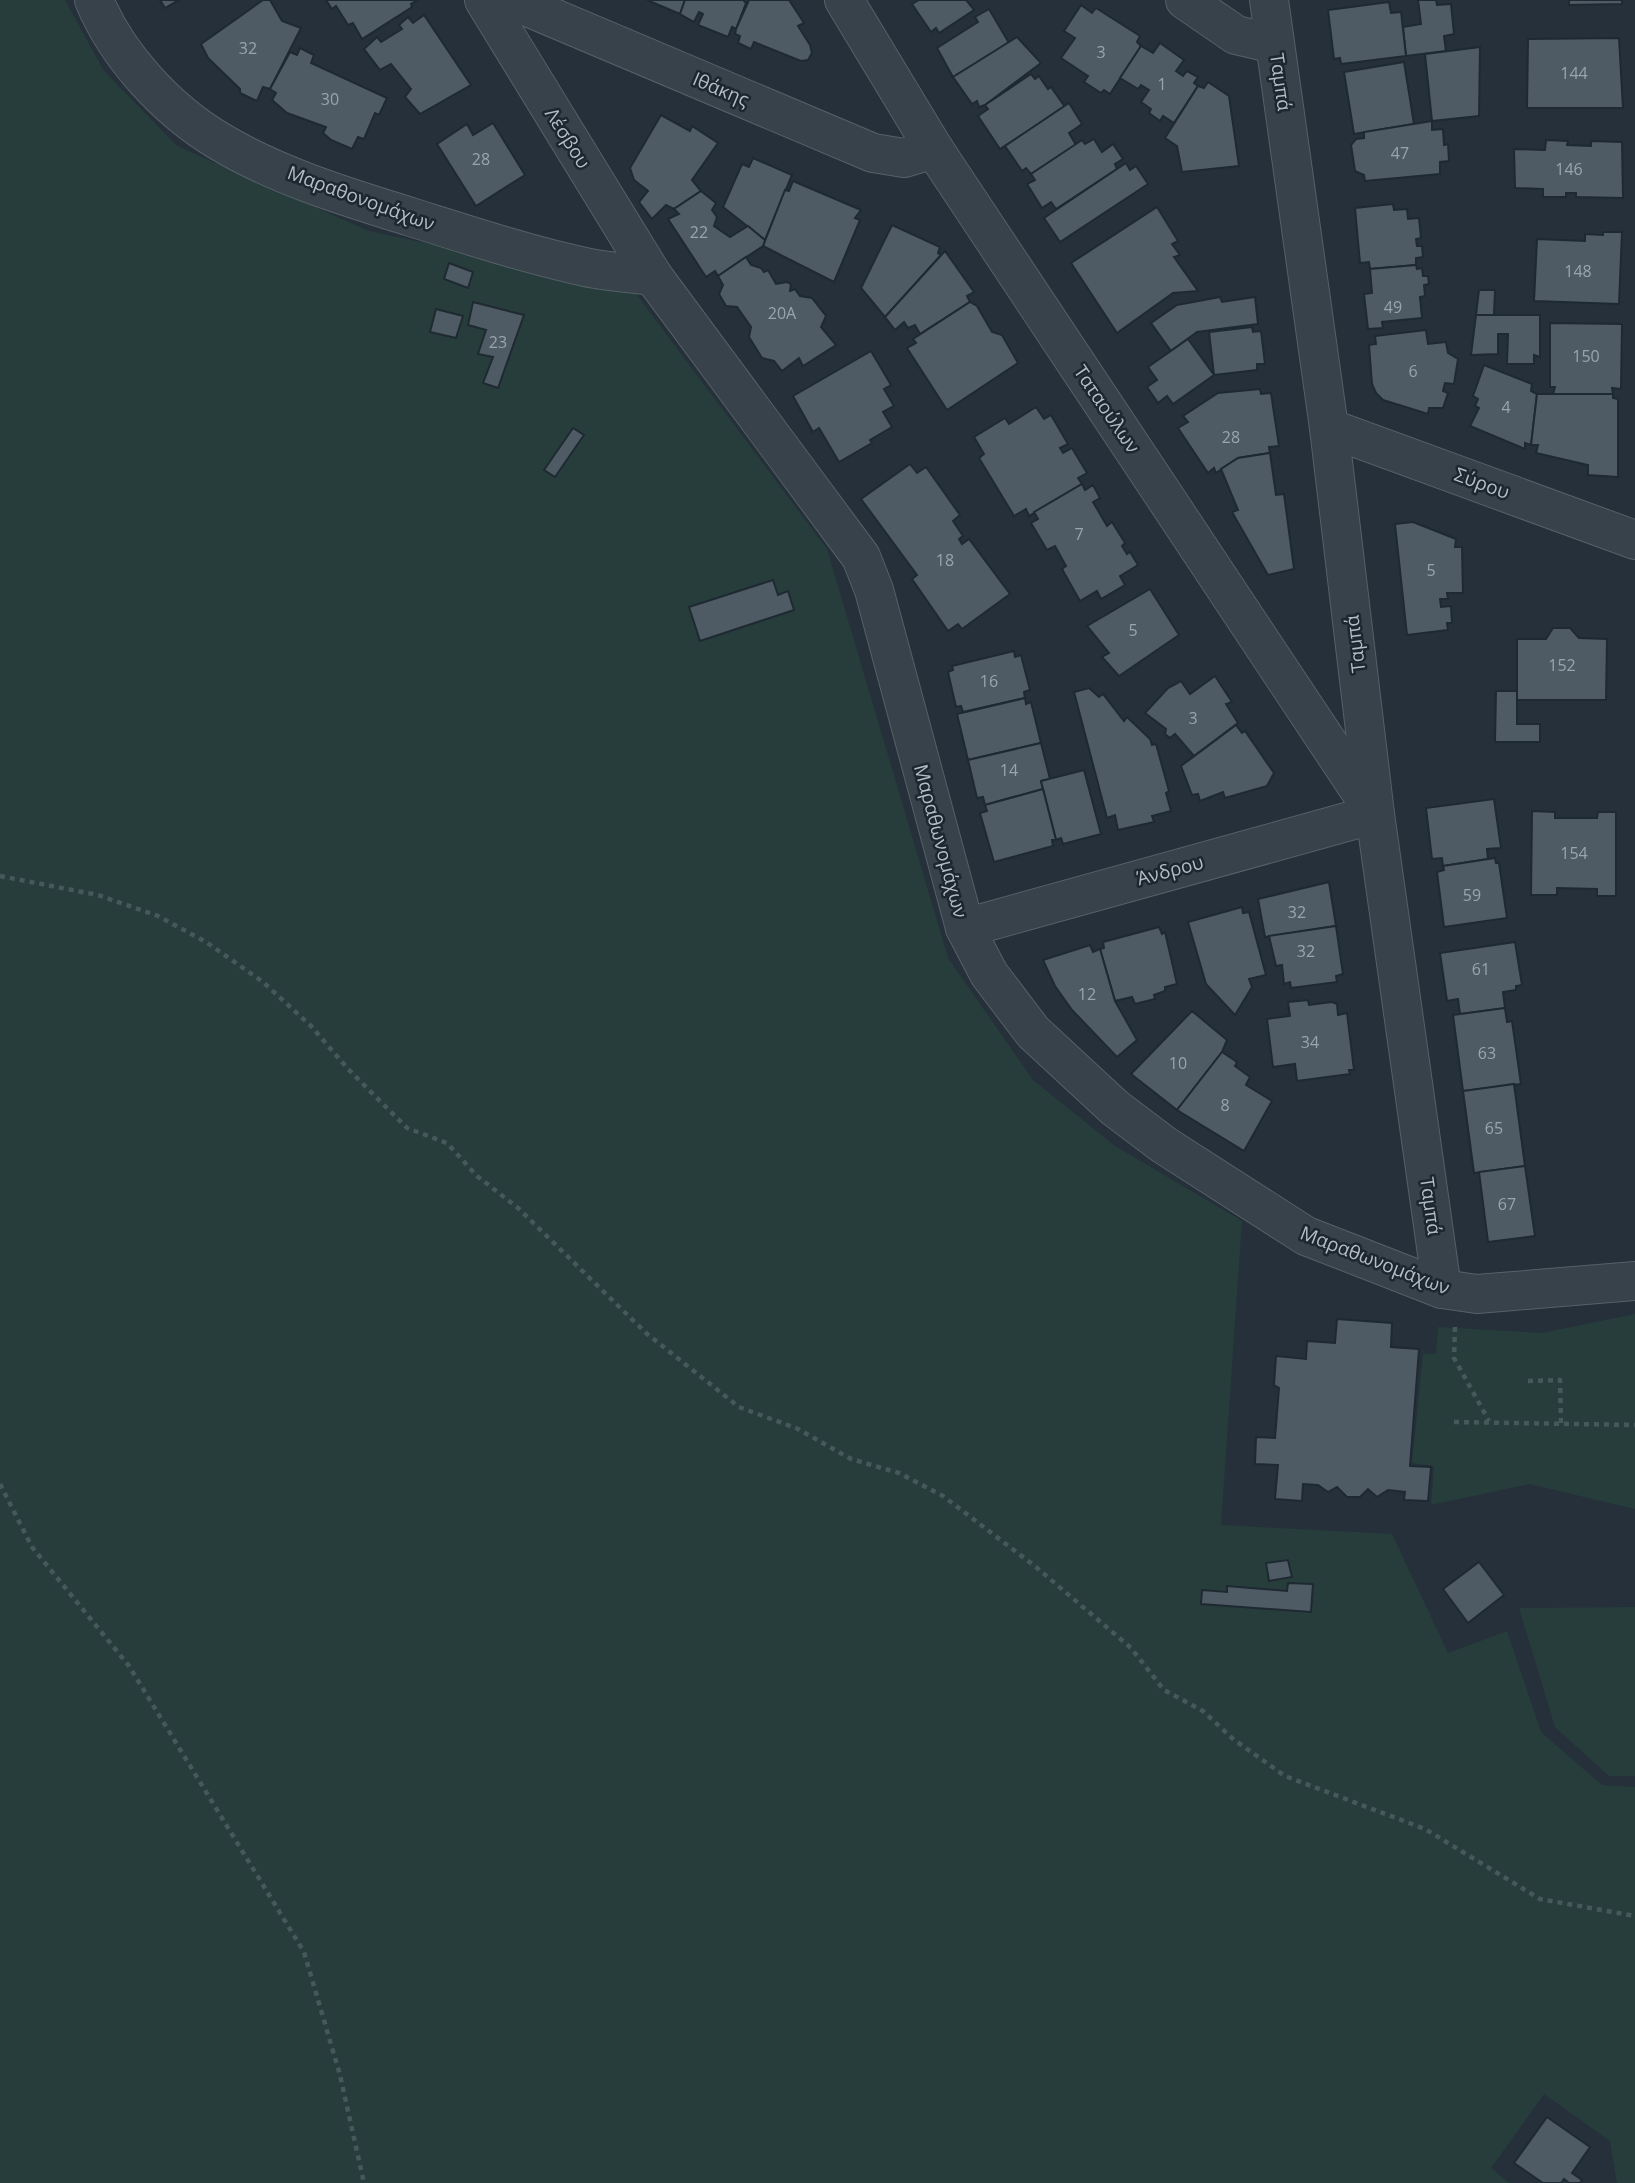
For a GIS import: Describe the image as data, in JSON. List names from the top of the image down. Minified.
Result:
{"streets":{"street":["Ταμπά","Ιθάκης","Λέσβου","Μαραθονομάχων","Ταταούλων","Σύρου","Μαραθωνομάχων","Άνδρου"]},"crossings":[["Ταμπά","Ταταούλων"],["Ταμπά","Σύρου"],["Ταμπά","Μαραθωνομάχων"],["Ταμπά","Άνδρου"],["Ιθάκης","Ταταούλων"],["Λέσβου","Μαραθονομάχων"],["Λέσβου","Μαραθωνομάχων"],["Μαραθονομάχων","Μαραθωνομάχων"],["Ταταούλων","Άνδρου"],["Μαραθωνομάχων","Άνδρου"]],"house_numbers":["32","3","144","1","30","47","28","146","22","148","49","20Α","23","150","6","4","28","7","18","5","5","152","16","3","14","154","59","32","32","61","12","34","63","10","8","65","67"]}
